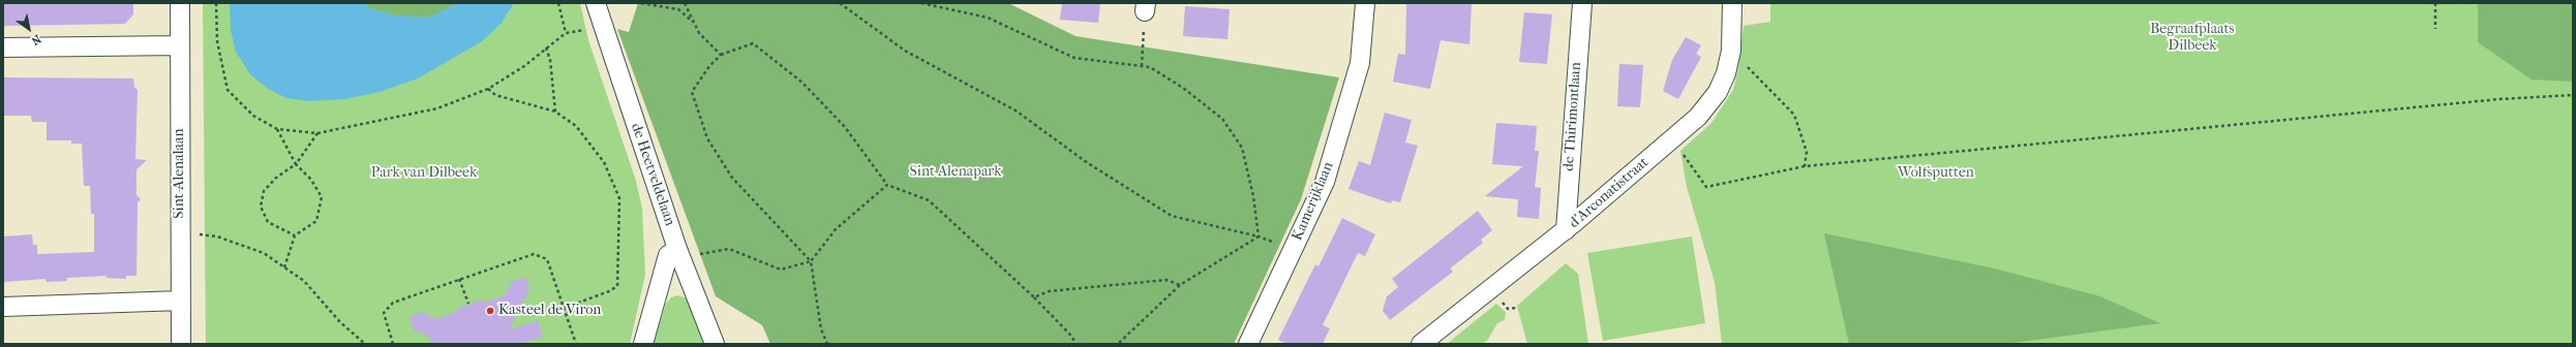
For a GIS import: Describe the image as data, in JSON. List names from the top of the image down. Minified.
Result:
{"streets":{"street":["de Thirimontlaan","Sint-Alenalaan","de Heetveldelaan","d'Arconatistraat","Kamerijklaan"]},"crossings":[["de Thirimontlaan","d'Arconatistraat"]],"parks":["Begraafplaats Dilbeek","Sint Alenapark","Park van Dilbeek","Wolfsputten"],"places":["Kasteel de Viron"],"north":"bottom right"}
